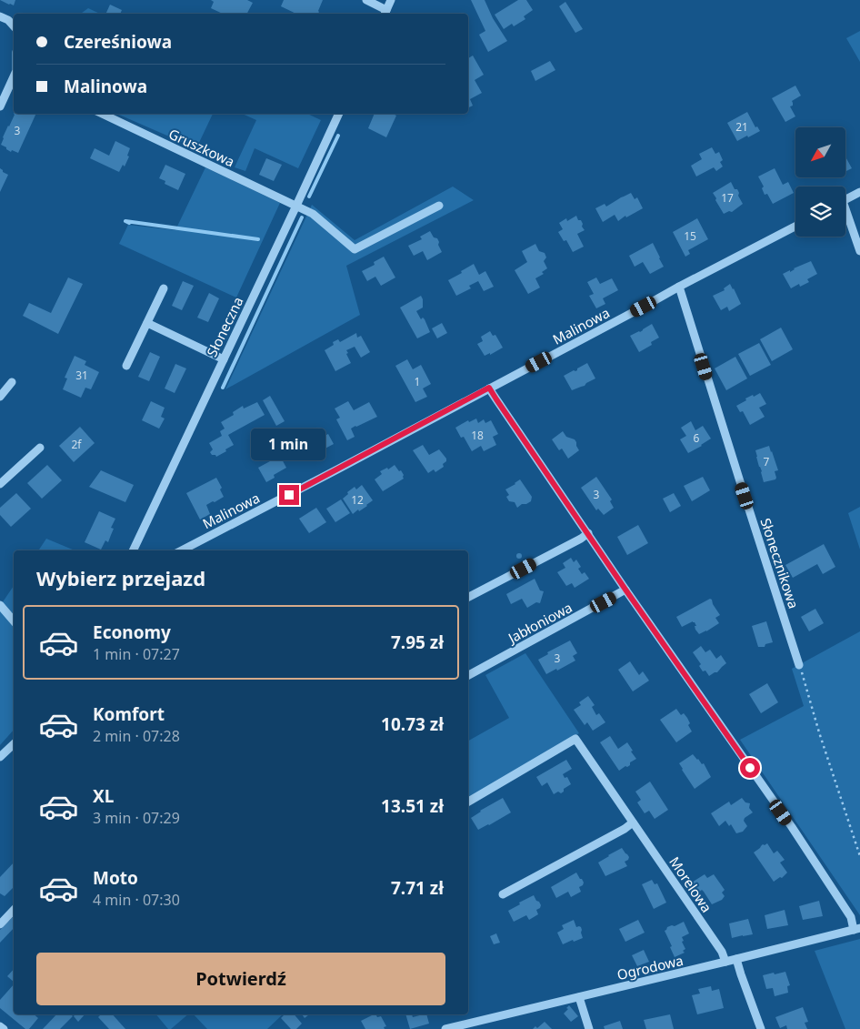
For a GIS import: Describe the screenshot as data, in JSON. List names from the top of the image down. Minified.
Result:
{"streets":{"street":["Gruszkowa","Malinowa","Słoneczna","Słonecznikowa","Jabłoniowa","Morelowa","Ogrodowa"]},"crossings":[["Gruszkowa","Słoneczna"],["Malinowa","Słonecznikowa"],["Morelowa","Ogrodowa"]],"house_numbers":["21","3","17","15","31","1","18","6","2f","7","3","12","3"],"north":"bottom left","page":{"banner":["Czereśniowa","Malinowa"],"bubble":"1 min","heading":"Wybierz przejazd","list":[{"name":"Economy","note":"1 min · 07:27","value":"7.95 zł"},{"name":"Komfort","note":"2 min · 07:28","value":"10.73 zł"},{"name":"XL","note":"3 min · 07:29","value":"13.51 zł"},{"name":"Moto","note":"4 min · 07:30","value":"7.71 zł"}],"buttons":"Potwierdź"}}
